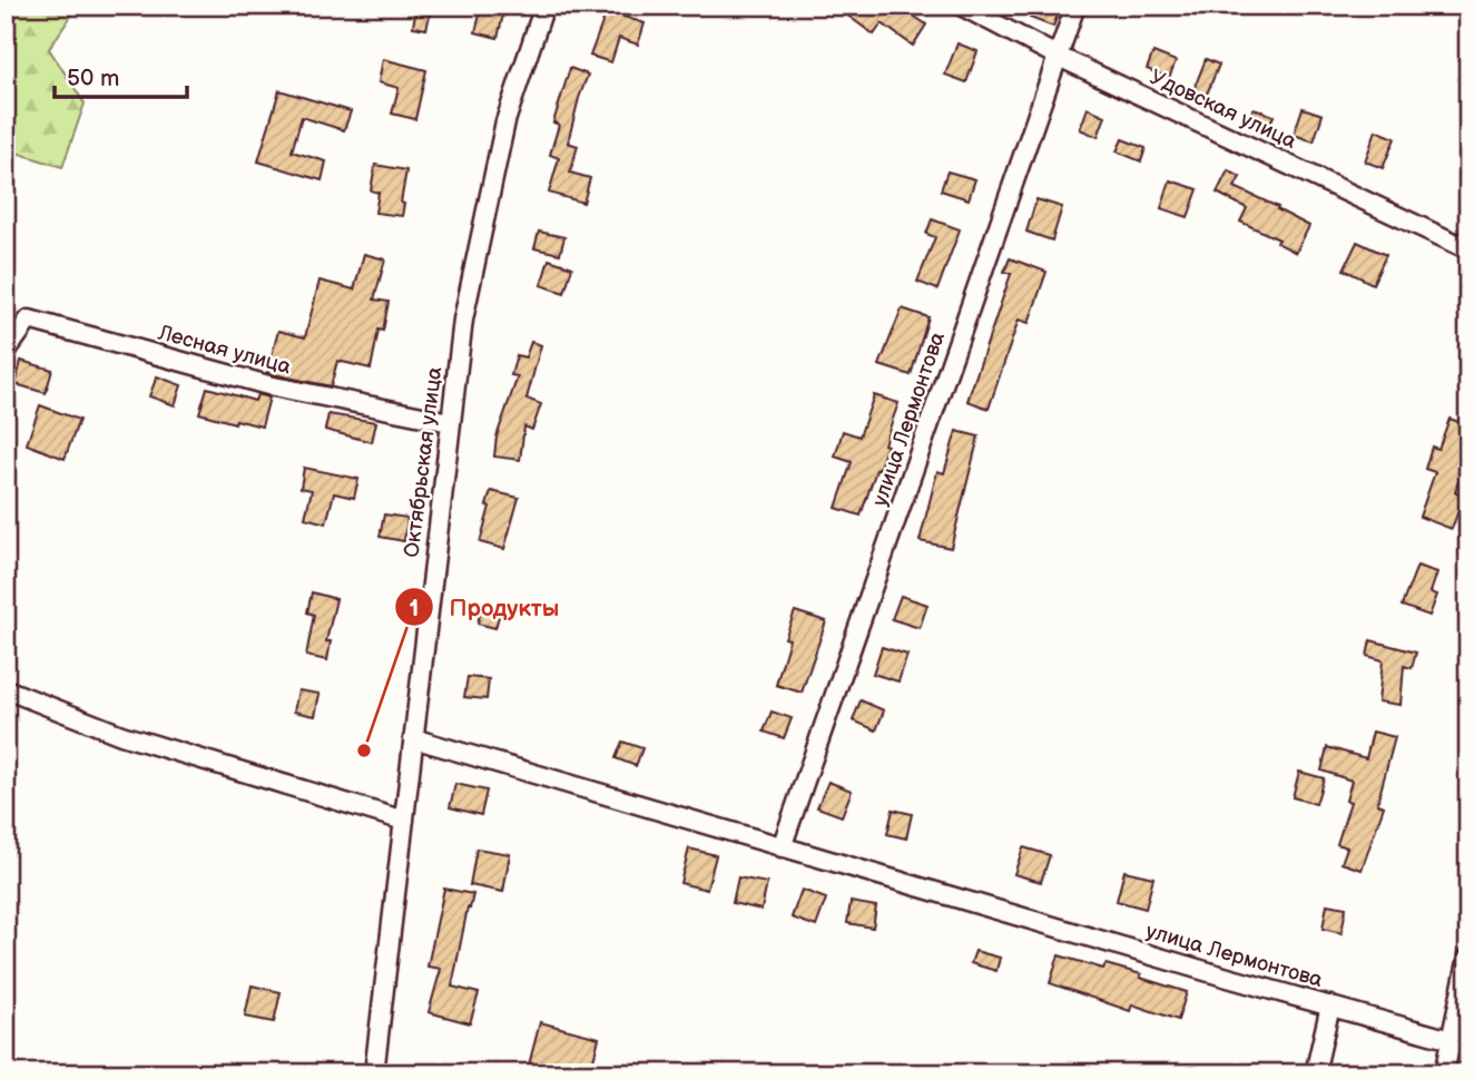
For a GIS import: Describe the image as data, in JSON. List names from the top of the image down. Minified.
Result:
{"streets":{"street":["Удовская улица","Лесная улица","улица Лермонтова","Октябрьская улица"]},"crossings":[["Удовская улица","улица Лермонтова"],["Лесная улица","Октябрьская улица"],["улица Лермонтова","Октябрьская улица"]],"places":["Продукты"],"scale_bar":"50 m"}
